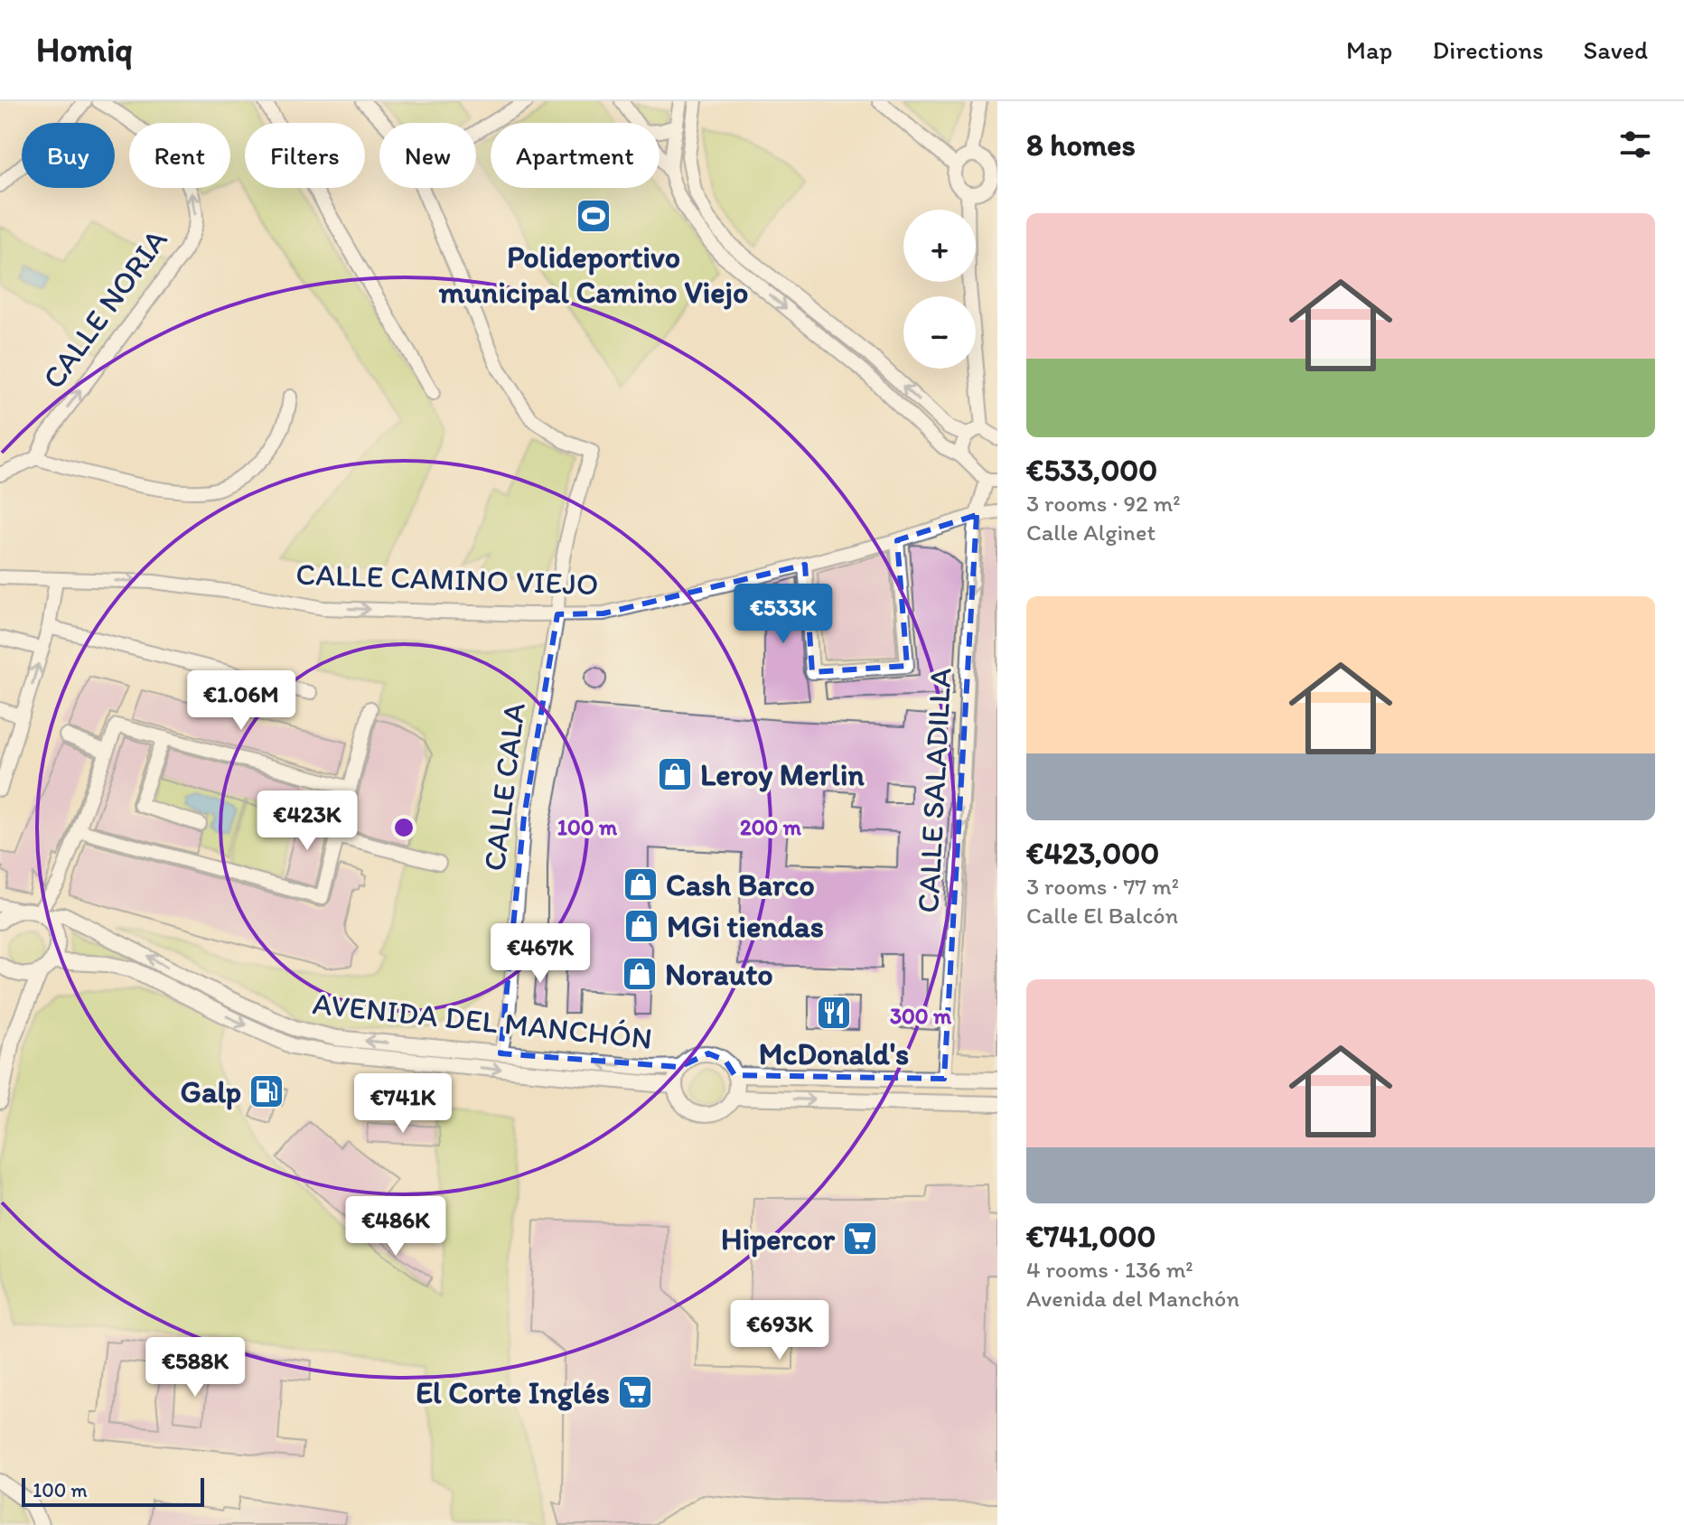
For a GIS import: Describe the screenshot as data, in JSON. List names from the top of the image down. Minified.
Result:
{"streets":{"main road":["AVENIDA DEL MANCHÓN"],"street":["CALLE NORIA","CALLE CAMINO VIEJO","CALLE CALA","CALLE SALADILLA"]},"crossings":[["CALLE CAMINO VIEJO","CALLE CALA"],["CALLE CAMINO VIEJO","CALLE SALADILLA"],["CALLE CALA","AVENIDA DEL MANCHÓN"]],"one_way":["CALLE NORIA","CALLE SALADILLA"],"places":{"sports":["Polideportivo municipal Camino Viejo"],"shop":["Leroy Merlin","Cash Barco","MGi tiendas","Norauto"],"restaurant":["McDonald's"],"fuel station":["Galp"],"supermarket":["Hipercor","El Corte Inglés"]},"scale_bar":"100 m","page":{"header":"Homiq","nav":["Map","Directions","Saved"],"heading":"8 homes","chip":["Buy","Rent","Filters","New","Apartment"],"list":[{"name":"€533,000","note":"3 rooms · 92 m² · Calle Alginet"},{"name":"€423,000","note":"3 rooms · 77 m² · Calle El Balcón"},{"name":"€741,000","note":"4 rooms · 136 m² · Avenida del Manchón"}],"map_buttons":["+","−"],"price":["€533K","€1.06M","€423K","€467K","€741K","€486K","€693K","€588K"],"scale":"100 m"},"rings":["100 m","200 m","300 m"]}
